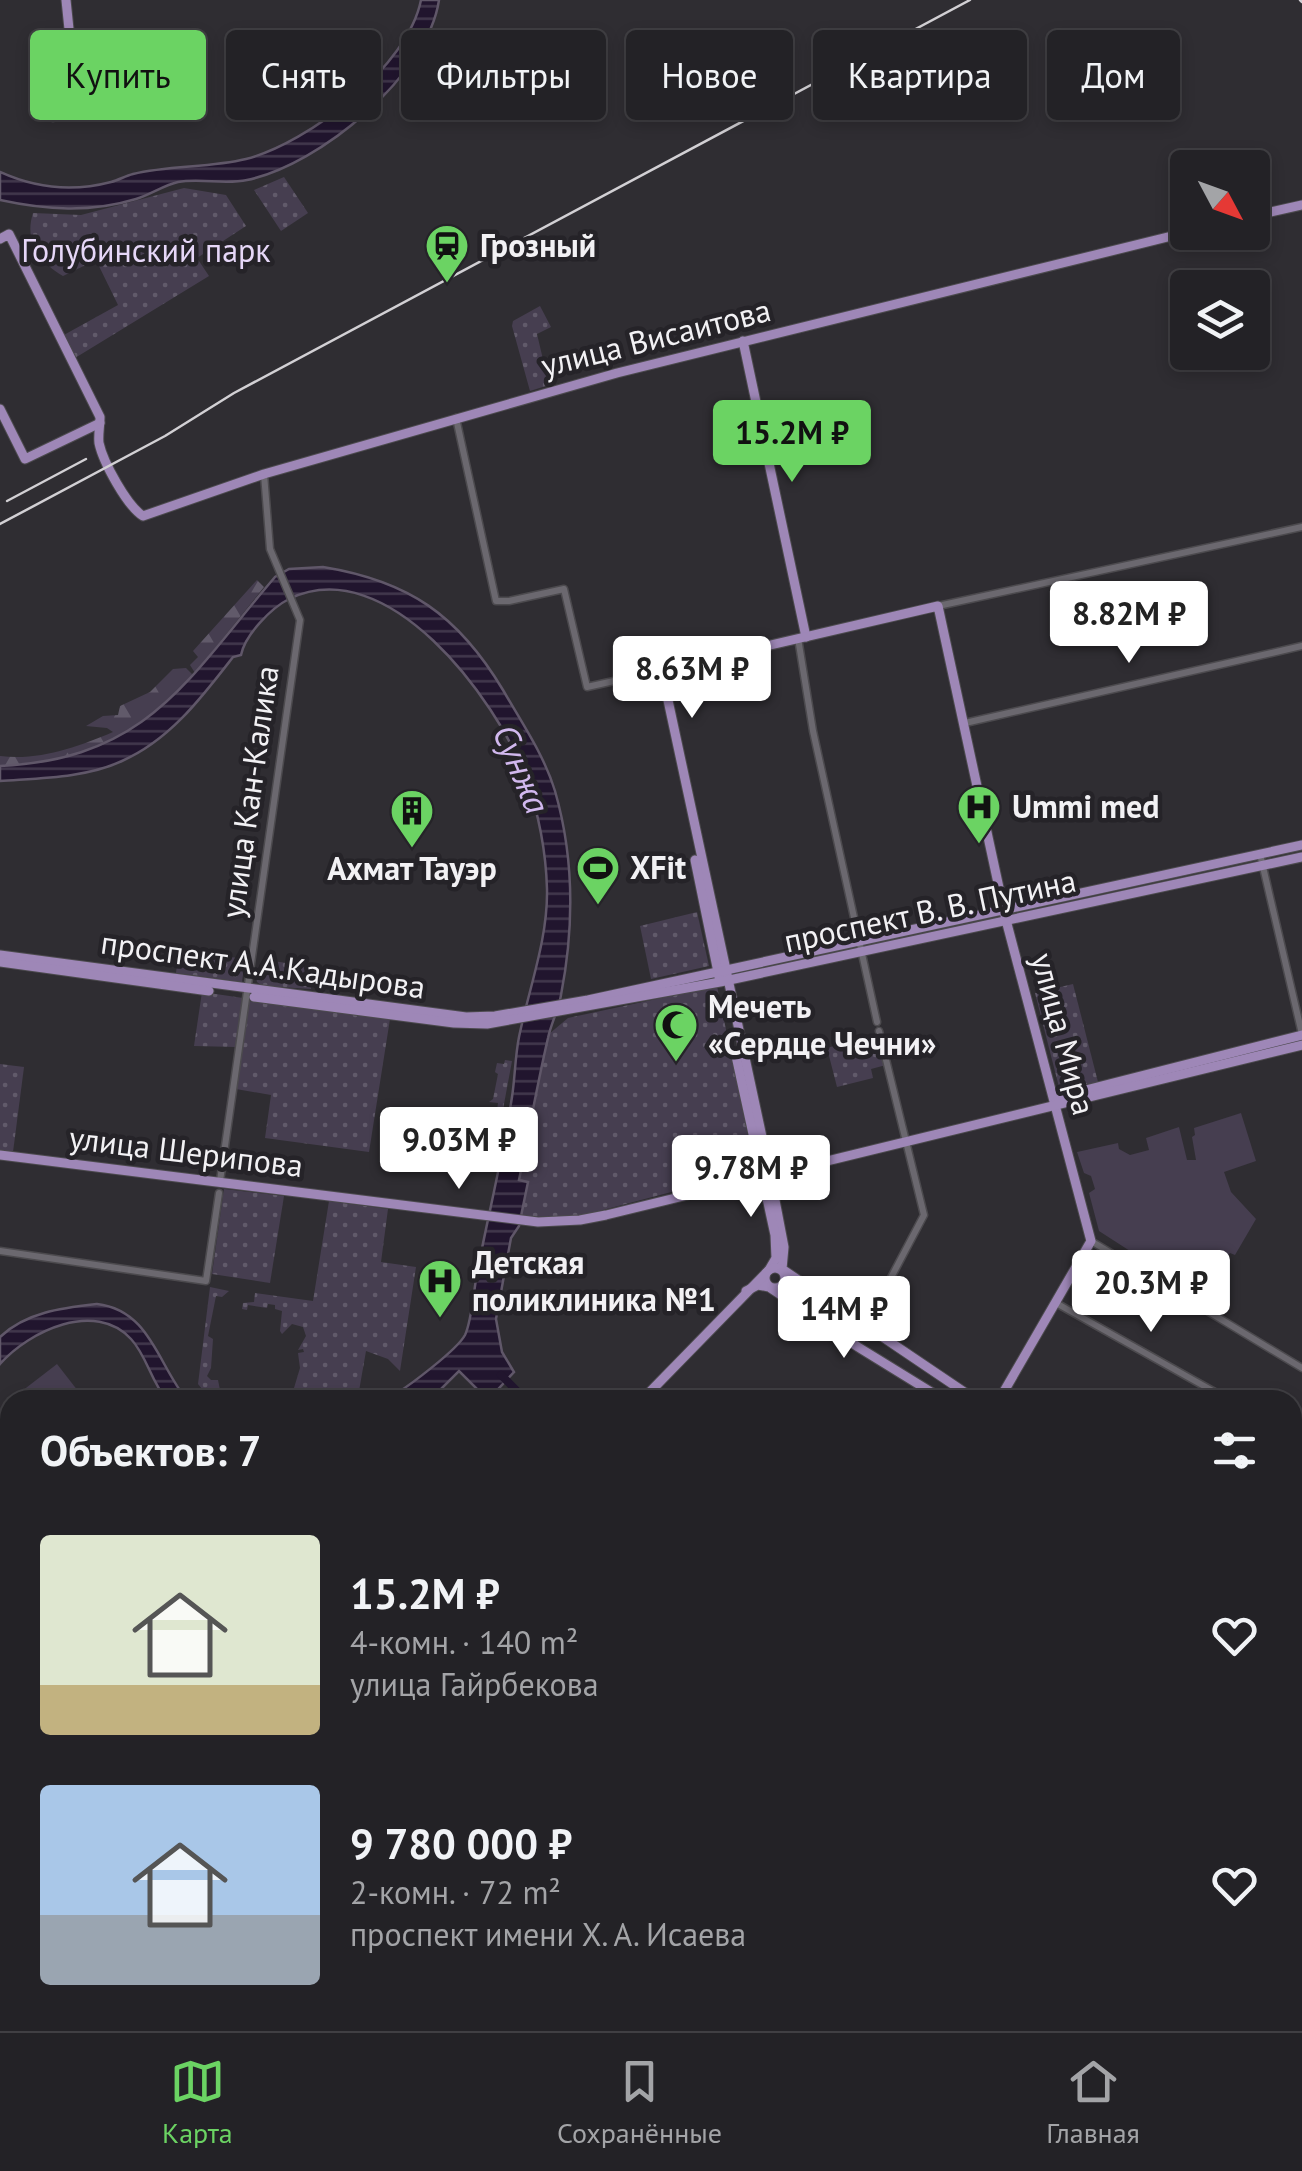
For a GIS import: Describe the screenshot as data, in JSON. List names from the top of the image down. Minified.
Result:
{"streets":{"main road":["улица Висаитова","проспект В. В. Путина","проспект А.А.Кадырова","улица Мира","улица Шерипова"],"street":["улица Кан-Калика"]},"crossings":[["улица Висаитова","улица Кан-Калика"],["улица Кан-Калика","проспект А.А.Кадырова"],["улица Кан-Калика","улица Шерипова"],["проспект В. В. Путина","проспект А.А.Кадырова"],["проспект В. В. Путина","улица Мира"],["улица Мира","улица Шерипова"]],"water":["Сунжа"],"parks":["Голубинский парк"],"places":{"station":["Грозный"],"hospital":["Ummi med","Детская поликлиника №1"],"building":["Ахмат Тауэр"],"sports":["XFit"],"mosque":["Мечеть «Сердце Чечни»"]},"north":"bottom right","page":{"chip":["Купить","Снять","Фильтры","Новое","Квартира","Дом"],"price":["15.2M ₽","8.82M ₽","8.63M ₽","9.03M ₽","9.78M ₽","20.3M ₽","14M ₽"],"heading":"Объектов: 7","list":[{"name":"15.2M ₽","note":"4-комн. · 140 m² · улица Гайрбекова"},{"name":"9 780 000 ₽","note":"2-комн. · 72 m² · проспект имени Х. А. Исаева"}],"tabs":["Карта","Сохранённые","Главная"]}}
